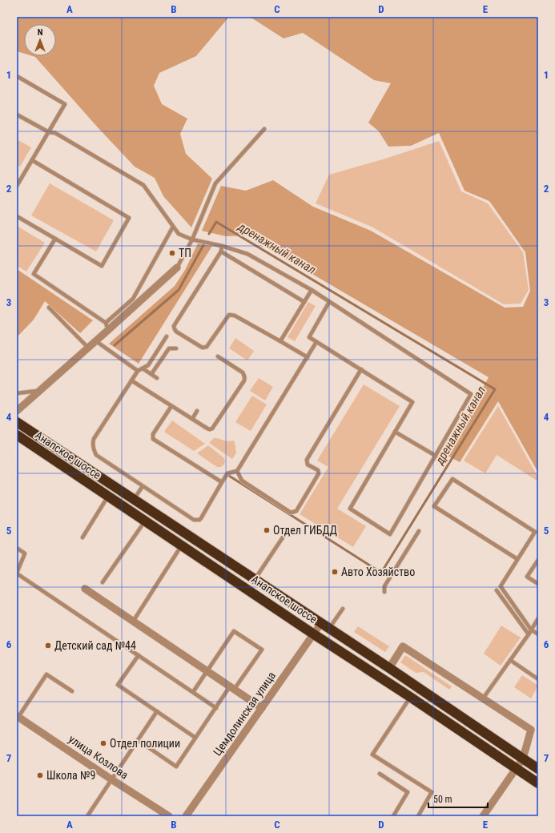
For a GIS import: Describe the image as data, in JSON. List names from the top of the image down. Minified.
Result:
{"streets":{"highway":["Анапское шоссе"],"street":["Цемдолинская улица","улица Козлова"]},"crossings":[["Анапское шоссе","Цемдолинская улица"]],"water":["дренажный канал"],"places":["ТП","Отдел ГИБДД","Авто Хозяйство","Детский сад №44","Отдел полиции","Школа №9"],"scale_bar":"50 m","north":"top","grid":{"columns":["A","B","C","D","E"],"rows":["1","2","3","4","5","6","7"]}}
